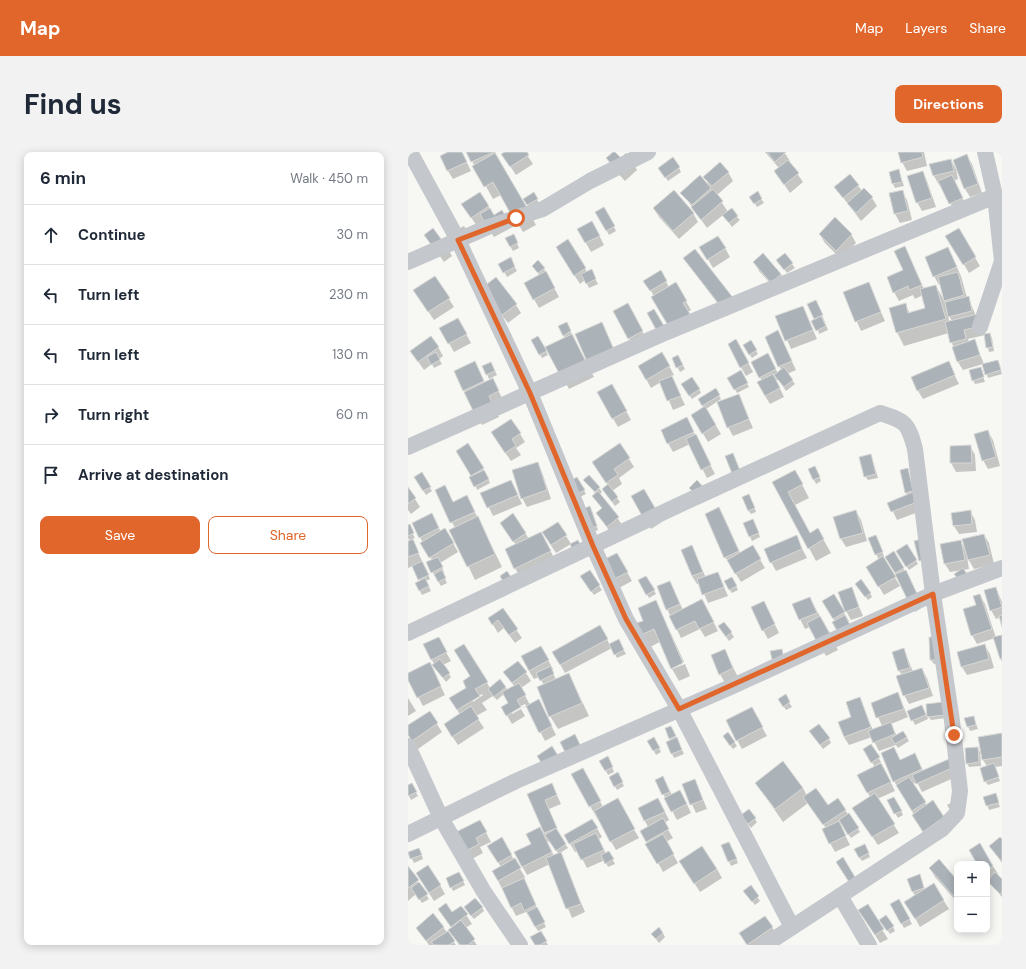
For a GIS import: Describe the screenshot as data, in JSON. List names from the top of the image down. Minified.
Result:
{"page":{"header":"Map","nav":["Map","Layers","Share"],"buttons":["Directions",["Save","Share"]],"title":"Find us","heading":["6 min","Walk · 450 m"],"list":[["Continue","30 m"],["Turn left","230 m"],["Turn left","130 m"],["Turn right","60 m"],"Arrive at destination"],"map_buttons":["+","−"]}}
